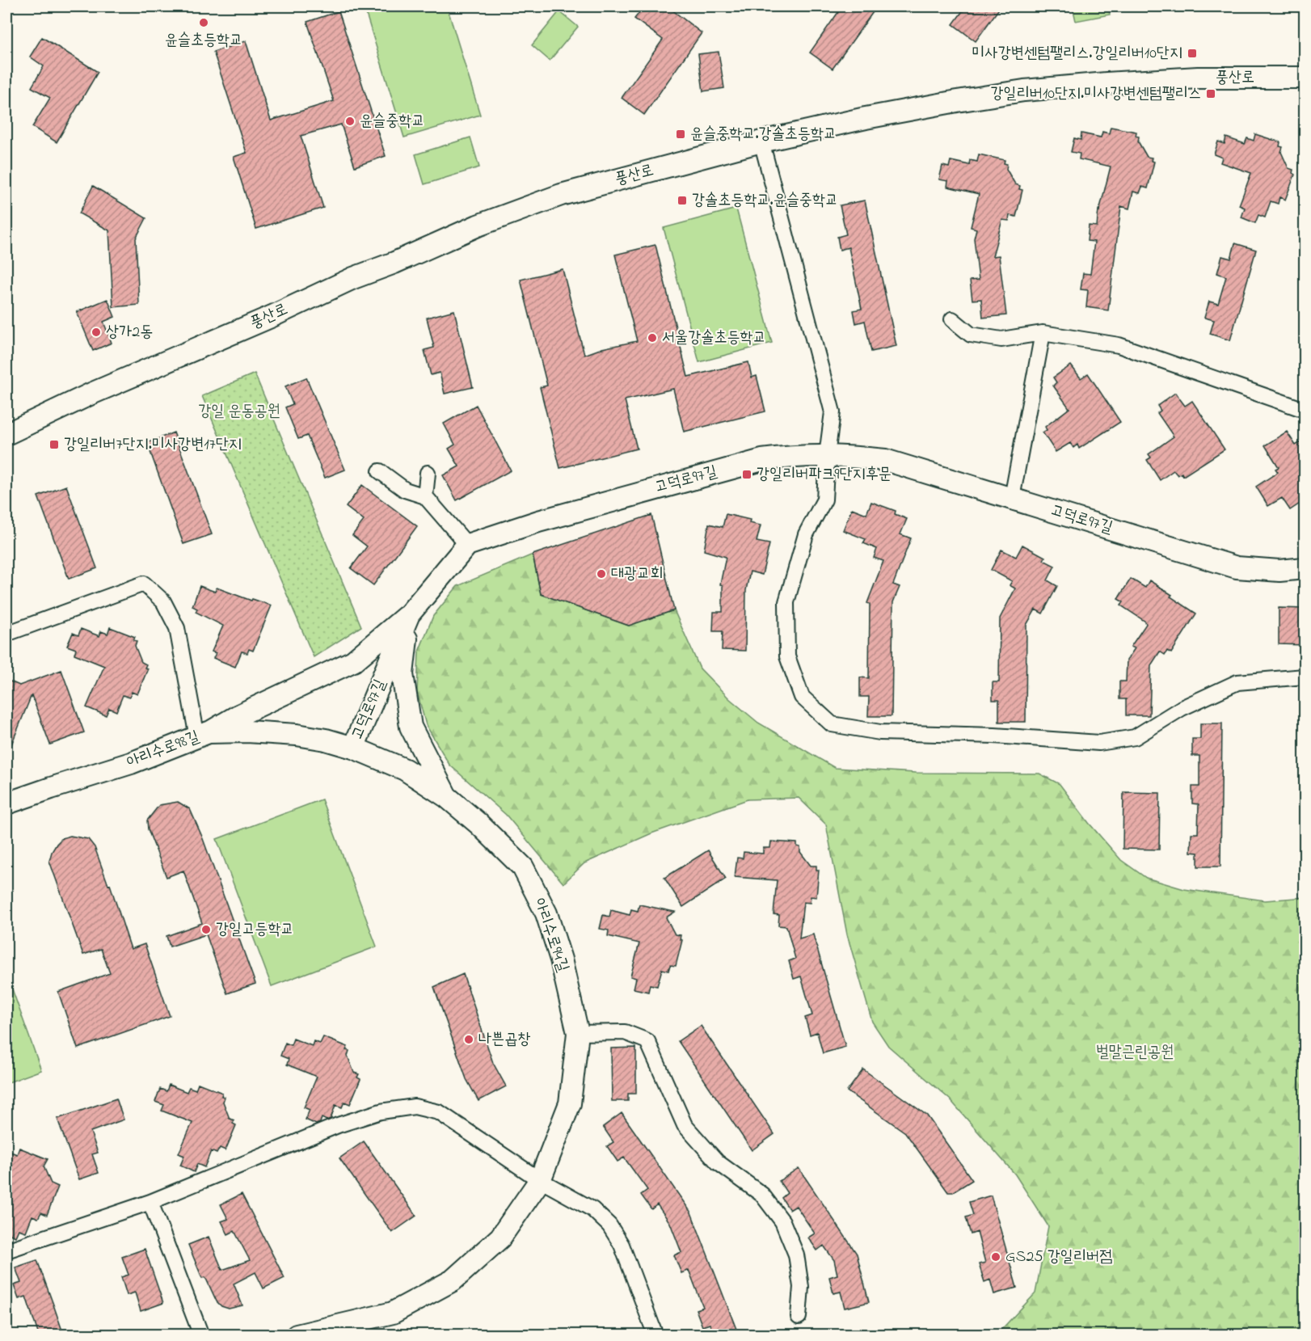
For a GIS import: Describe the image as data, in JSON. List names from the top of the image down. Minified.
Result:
{"streets":{"street":["풍산로","고덕로97길","아리수로98길","아리수로94길"]},"crossings":[["고덕로97길","아리수로98길"],["고덕로97길","아리수로94길"],["아리수로98길","아리수로94길"]],"parks":["강일 운동공원","벌말근린공원"],"places":{"other":["윤슬초등학교","윤슬중학교","상가2동","서울강솔초등학교","대광교회","강일고등학교","나쁜곱창","GS25 강일리버점"],"transit":["미사강변센텀팰리스.강일리버10단지","강일리버10단지.미사강변센텀팰리스","윤슬중학교.강솔초등학교","강솔초등학교.윤슬중학교","강일리버7단지.미사강변17단지","강일리버파크9단지후문"]}}
